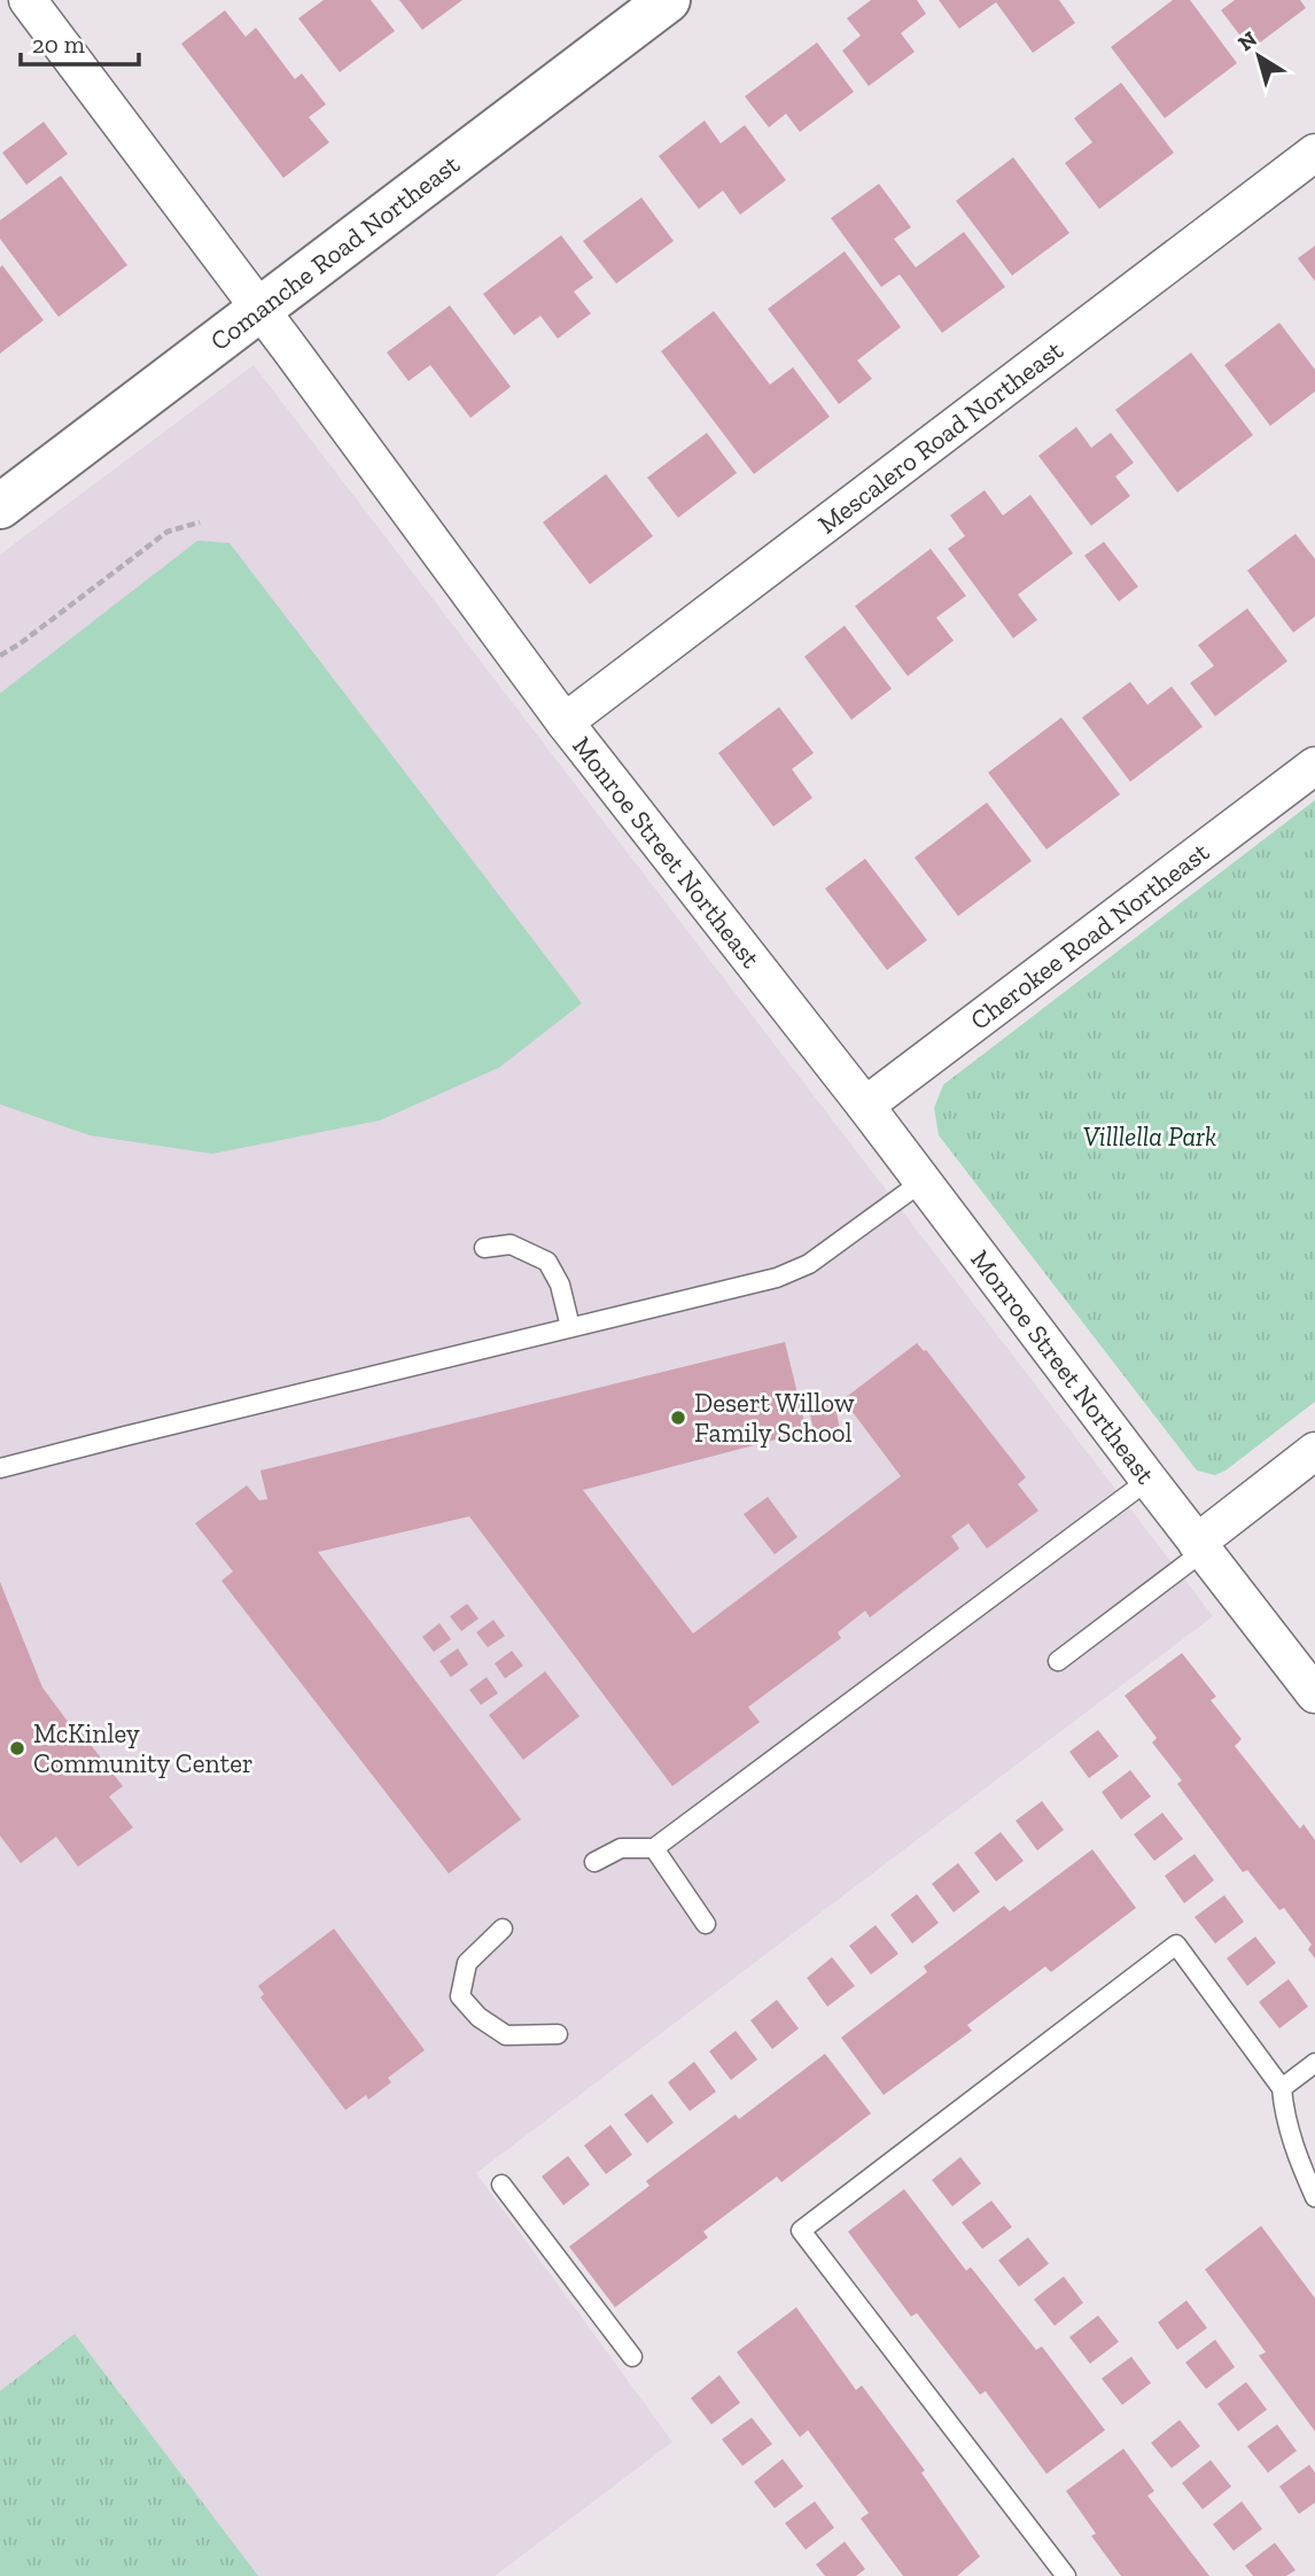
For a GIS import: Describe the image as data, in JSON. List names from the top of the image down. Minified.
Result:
{"streets":{"street":["Comanche Road Northeast","Mescalero Road Northeast","Monroe Street Northeast","Cherokee Road Northeast"]},"crossings":[["Comanche Road Northeast","Monroe Street Northeast"],["Mescalero Road Northeast","Monroe Street Northeast"],["Monroe Street Northeast","Cherokee Road Northeast"]],"parks":["Villlella Park"],"places":["Desert Willow Family School","McKinley Community Center"],"scale_bar":"20 m","north":"top left"}
